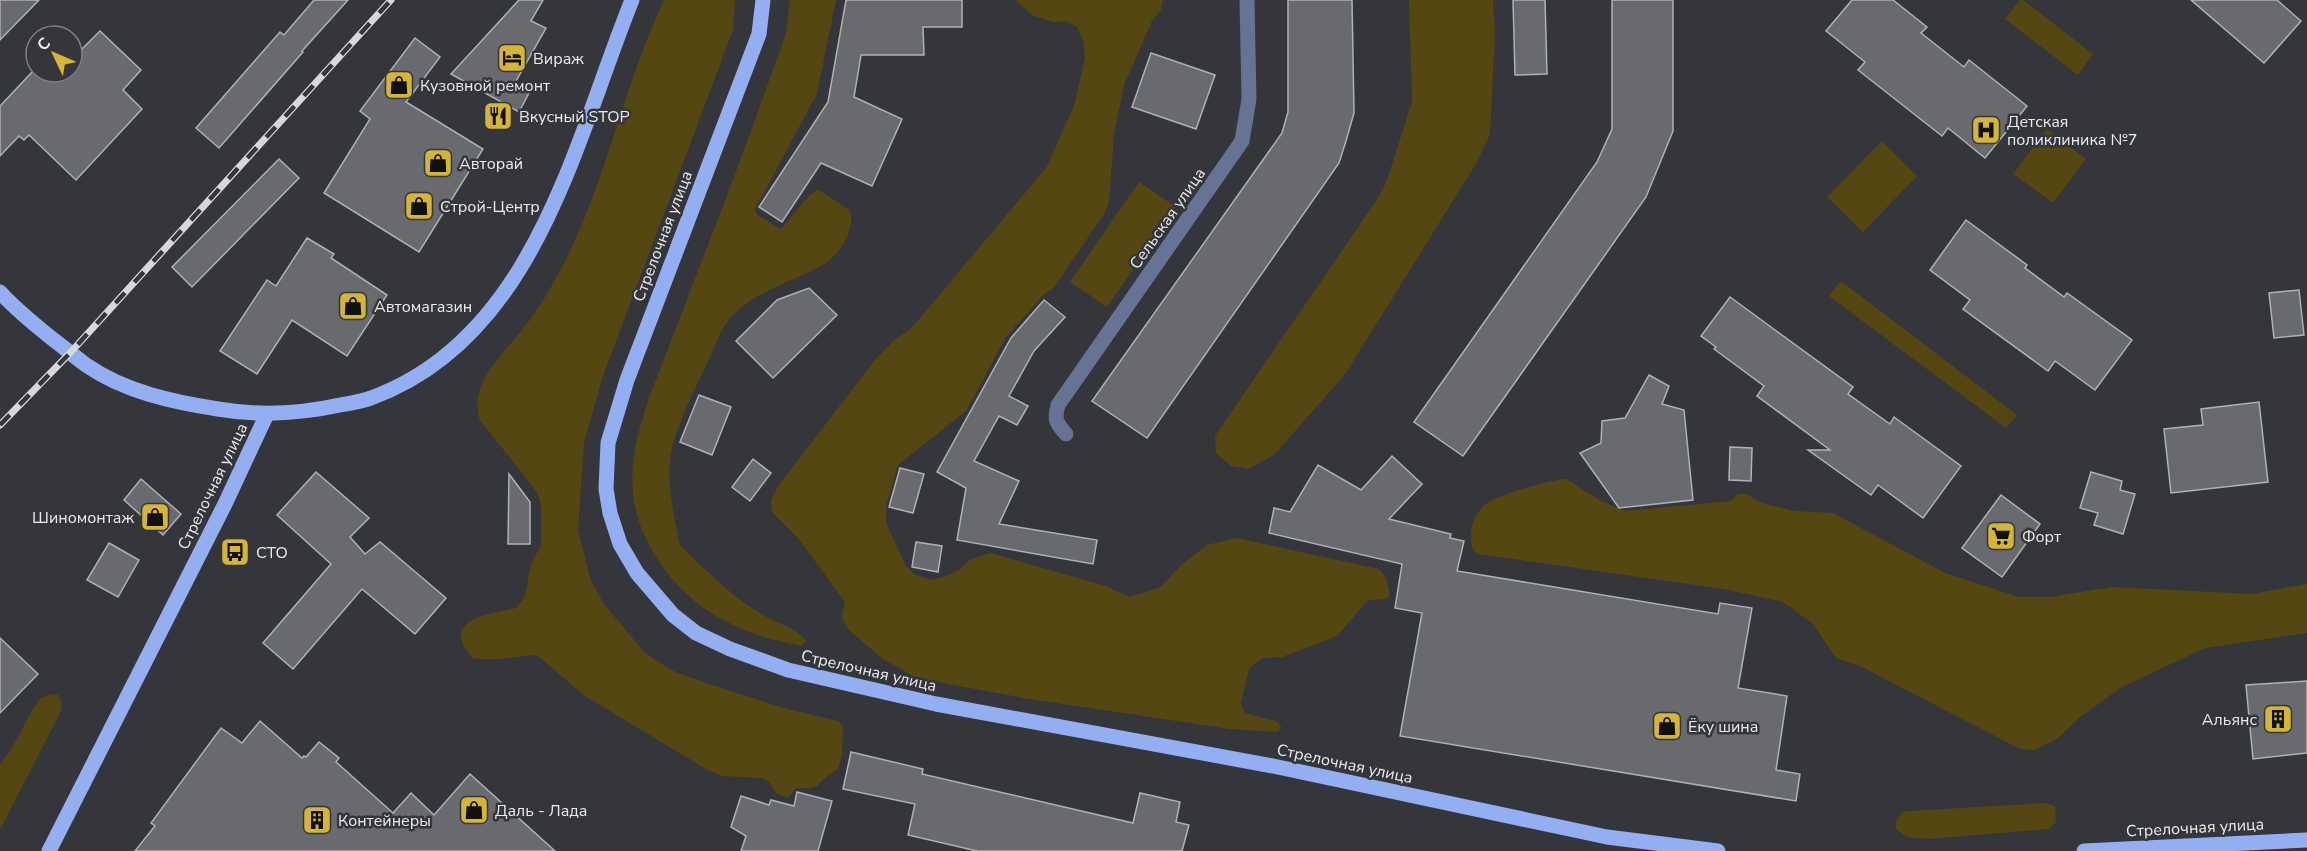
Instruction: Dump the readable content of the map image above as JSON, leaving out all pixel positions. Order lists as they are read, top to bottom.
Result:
{
  "streets": {
    "main road": ["Стрелочная улица"],
    "street": ["Сельская улица"]
  },
  "places": {
    "hotel": ["Вираж"],
    "shop": [
      "Кузовной ремонт",
      "Авторай",
      "Строй-Центр",
      "Автомагазин",
      "Шиномонтаж",
      "Ёку шина",
      "Даль - Лада"
    ],
    "restaurant": ["Вкусный STOP"],
    "hospital": ["Детская поликлиника №7"],
    "supermarket": ["Форт"],
    "bus stop": ["СТО"],
    "building": ["Альянс", "Контейнеры"]
  },
  "north": "top left"
}
